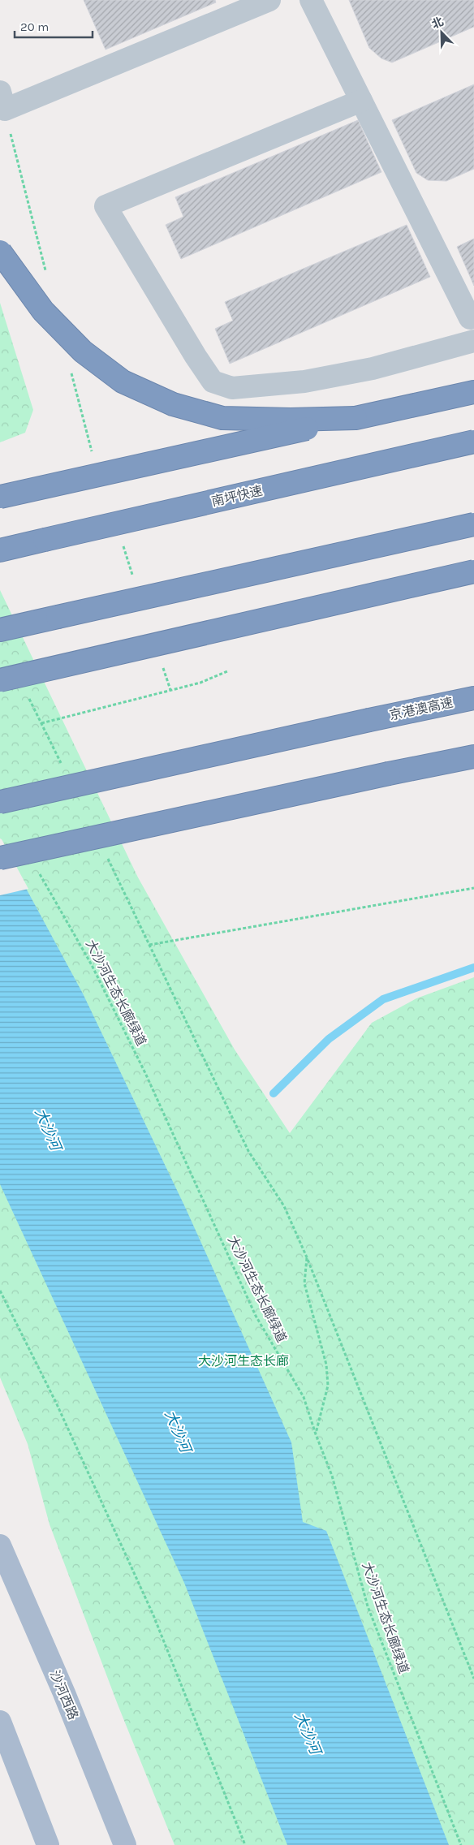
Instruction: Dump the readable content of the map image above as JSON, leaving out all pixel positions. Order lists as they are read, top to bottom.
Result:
{
  "streets": {
    "highway": ["南坪快速", "京港澳高速"],
    "main road": ["沙河西路"],
    "path": ["大沙河生态长廊绿道"]
  },
  "water": ["大沙河"],
  "parks": ["大沙河生态长廊"],
  "scale_bar": "20 m",
  "north": "top left"
}
